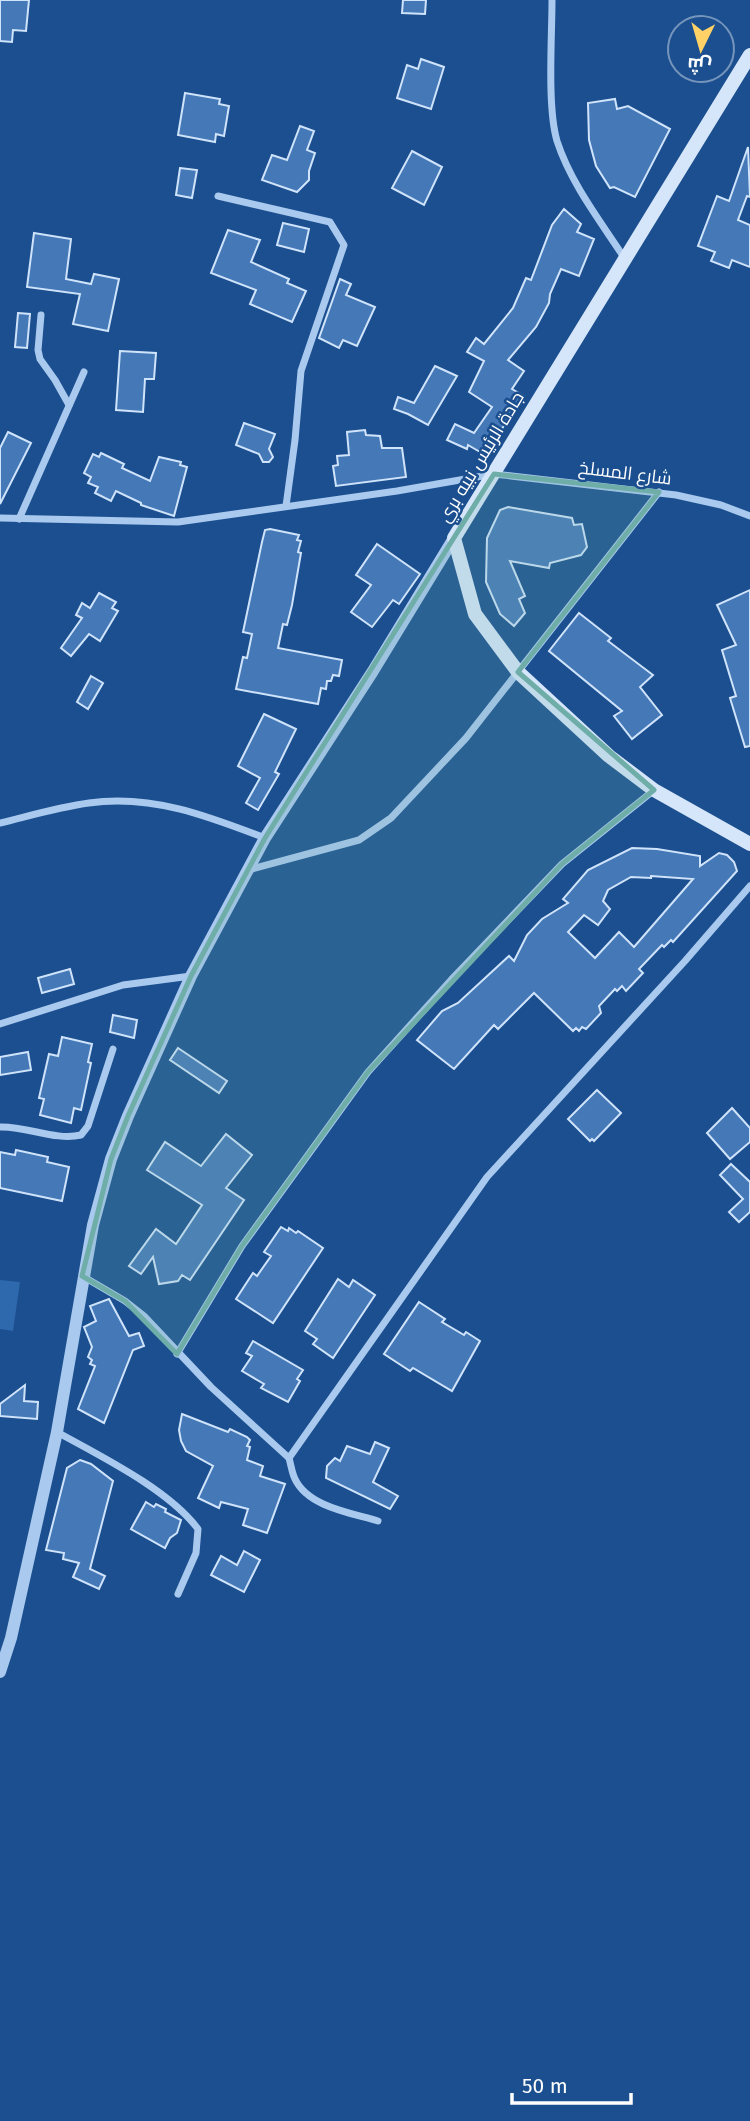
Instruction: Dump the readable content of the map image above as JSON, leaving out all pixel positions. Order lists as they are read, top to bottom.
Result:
{
  "streets": {
    "main road": ["جادة الرئيس نبيه بري"],
    "street": ["شارع المسلخ"]
  },
  "crossings": [
    ["جادة الرئيس نبيه بري", "شارع المسلخ"]
  ],
  "scale_bar": "50 m",
  "north": "bottom"
}
